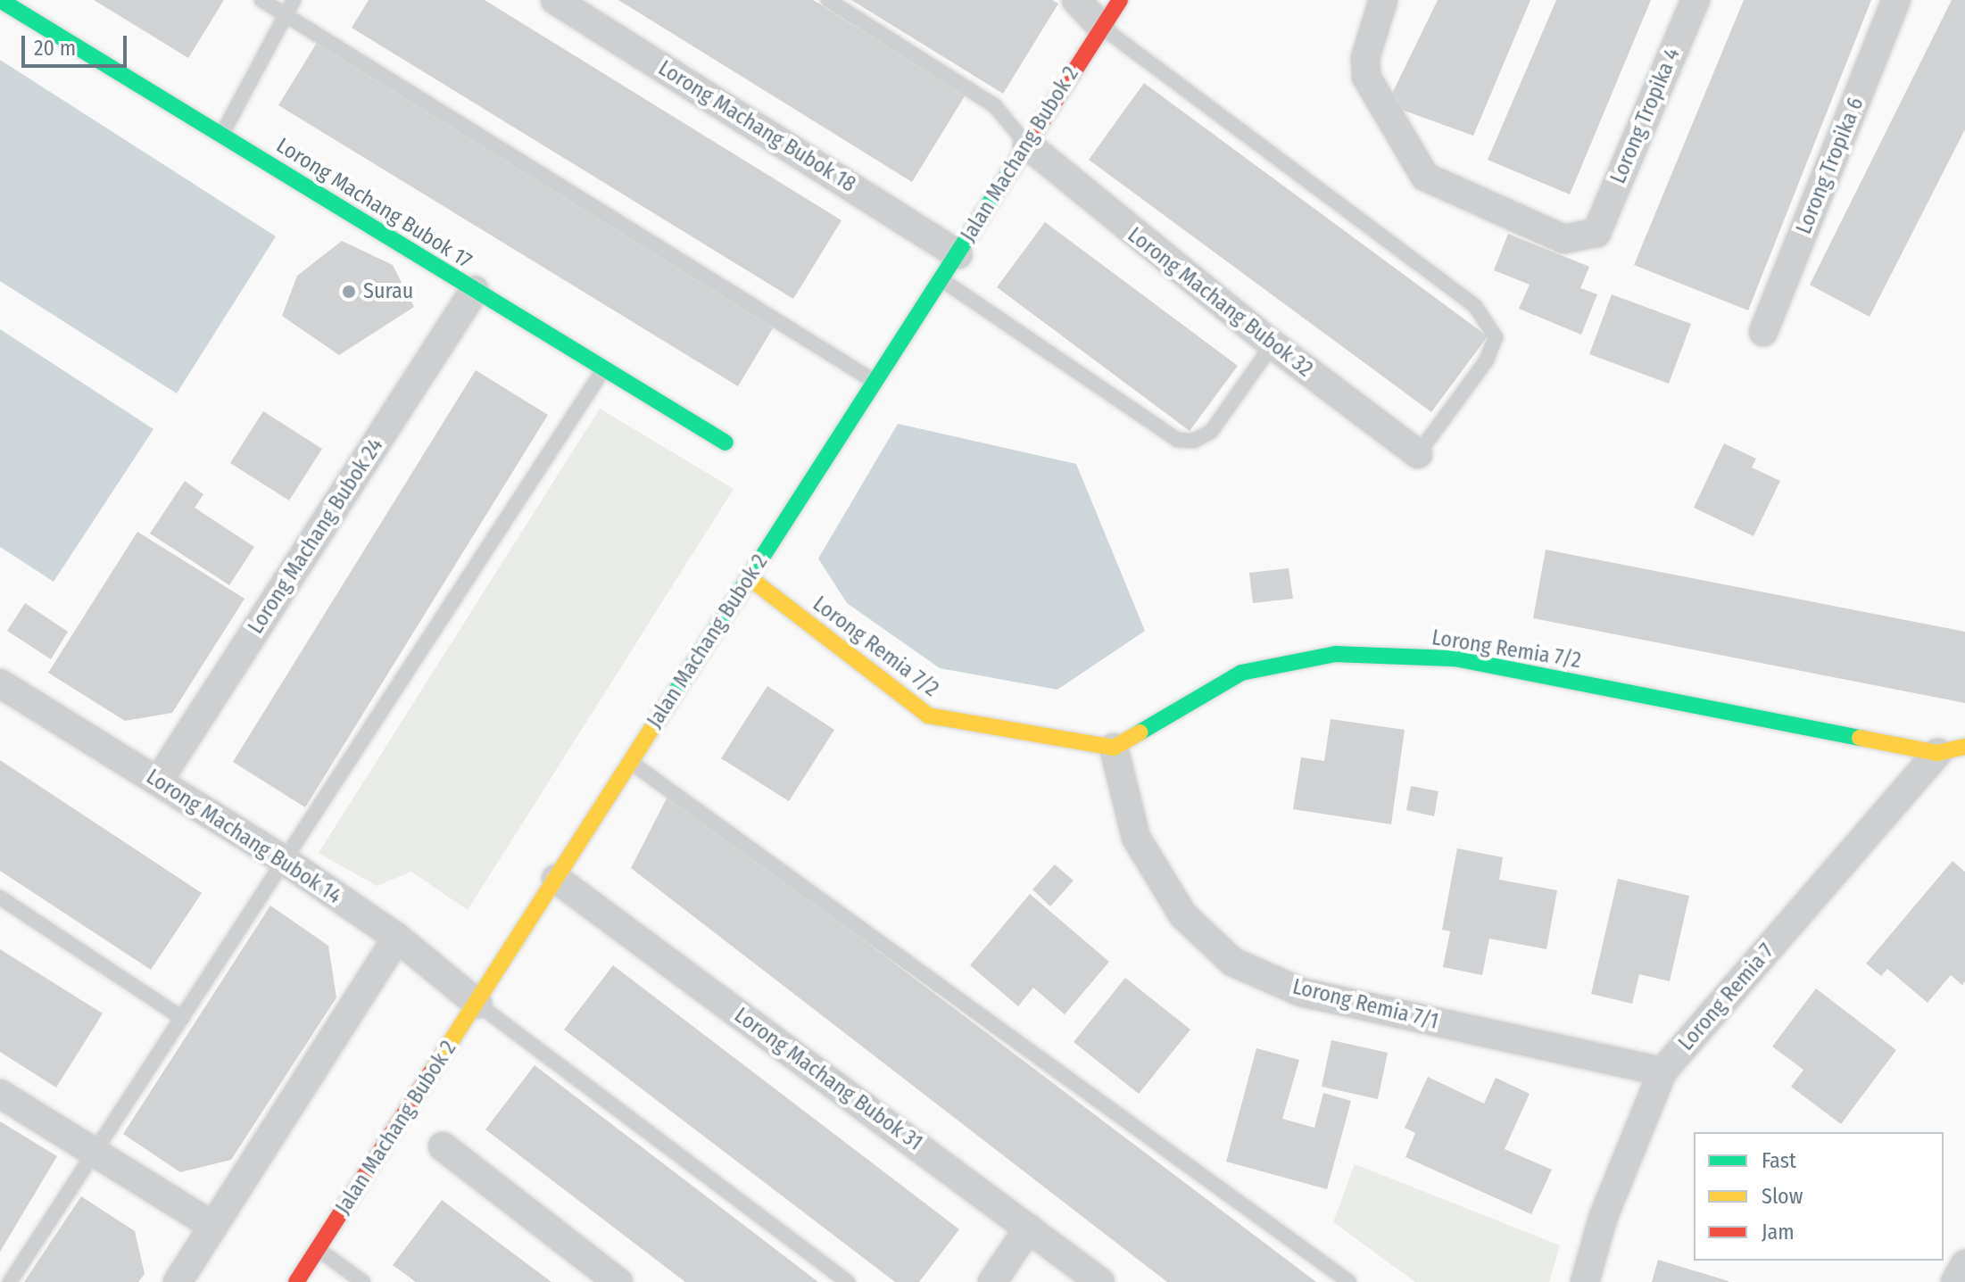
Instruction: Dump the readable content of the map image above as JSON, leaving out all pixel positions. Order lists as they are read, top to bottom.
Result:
{
  "streets": {
    "street": [
      "Lorong Tropika 4",
      "Lorong Machang Bubok 18",
      "Jalan Machang Bubok 2",
      "Lorong Tropika 6",
      "Lorong Machang Bubok 17",
      "Lorong Machang Bubok 32",
      "Lorong Machang Bubok 24",
      "Lorong Remia 7/2",
      "Lorong Machang Bubok 14",
      "Lorong Remia 7",
      "Lorong Remia 7/1",
      "Lorong Machang Bubok 31"
    ]
  },
  "crossings": [
    ["Lorong Machang Bubok 18", "Jalan Machang Bubok 2"],
    ["Jalan Machang Bubok 2", "Lorong Machang Bubok 32"],
    ["Jalan Machang Bubok 2", "Lorong Remia 7/2"],
    ["Jalan Machang Bubok 2", "Lorong Machang Bubok 14"],
    ["Jalan Machang Bubok 2", "Lorong Machang Bubok 31"],
    ["Lorong Machang Bubok 17", "Lorong Machang Bubok 24"],
    ["Lorong Machang Bubok 24", "Lorong Machang Bubok 14"],
    ["Lorong Remia 7/2", "Lorong Remia 7"],
    ["Lorong Remia 7/2", "Lorong Remia 7/1"],
    ["Lorong Remia 7", "Lorong Remia 7/1"]
  ],
  "places": ["Surau"],
  "legend": ["Fast", "Slow", "Jam"],
  "scale_bar": "20 m"
}
